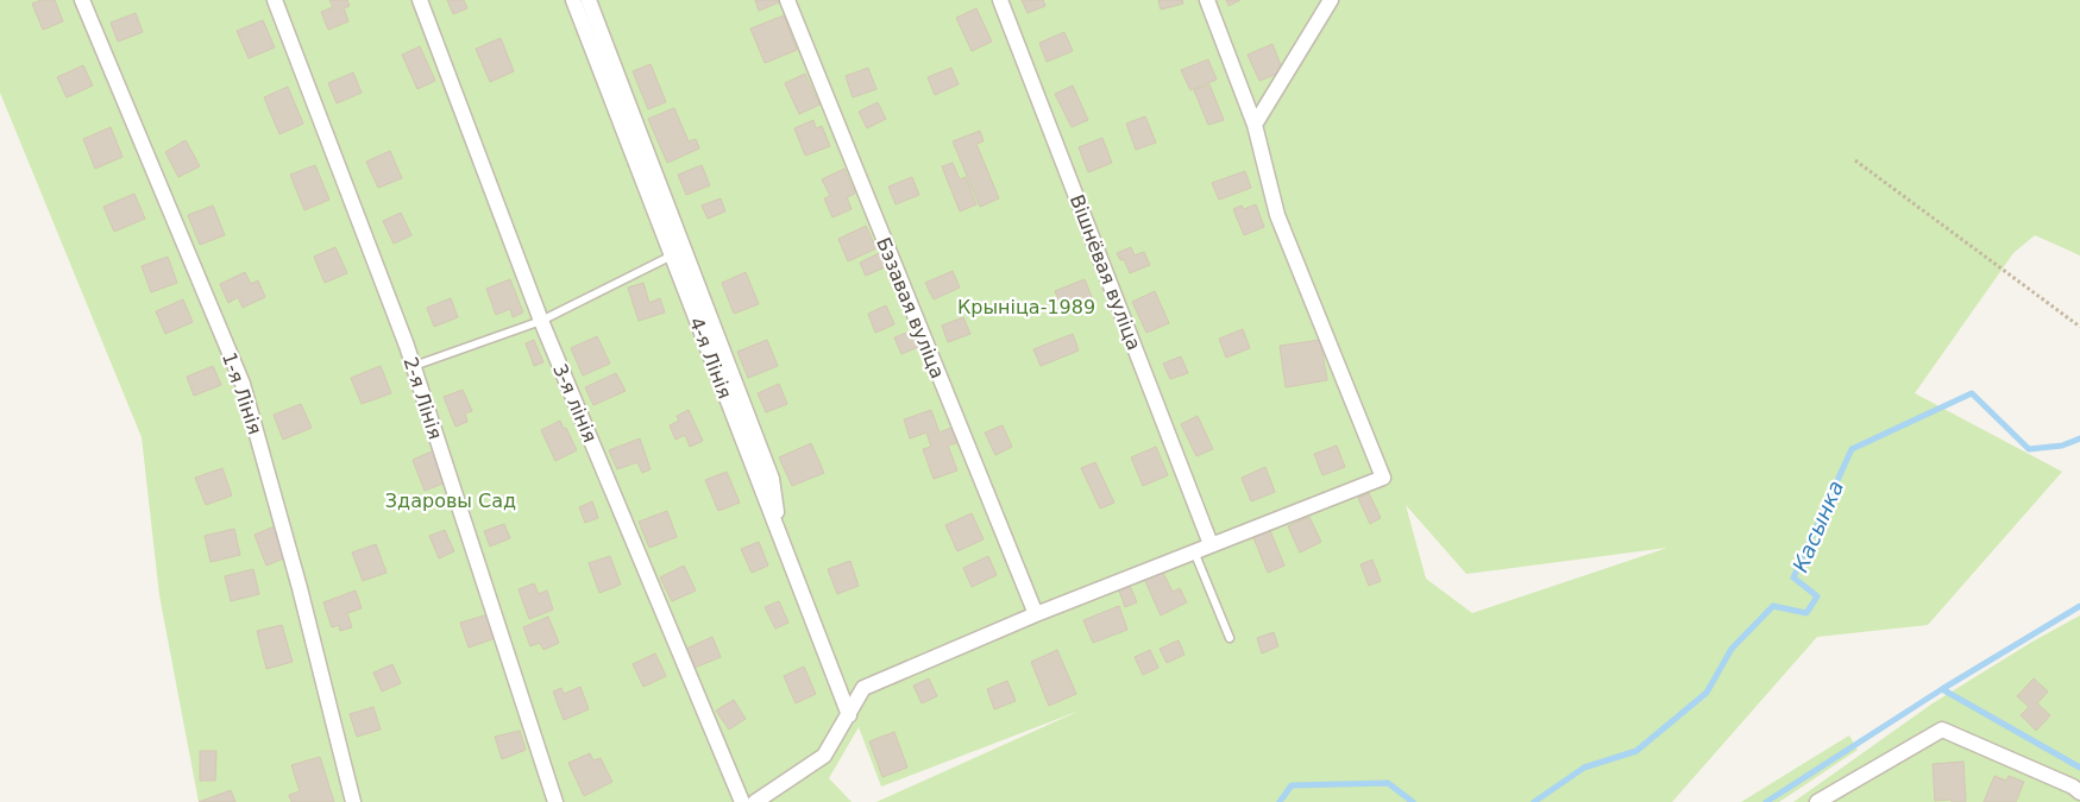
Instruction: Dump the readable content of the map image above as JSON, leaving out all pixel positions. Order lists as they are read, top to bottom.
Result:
{
  "streets": {
    "street": [
      "Вішнёвая вуліца",
      "Бэзавая вуліца",
      "4-я Лінія",
      "1-я Лінія",
      "2-я Лінія",
      "3-я лінія"
    ]
  },
  "water": ["Касынка"],
  "parks": ["Крыніца-1989", "Здаровы Сад"]
}
